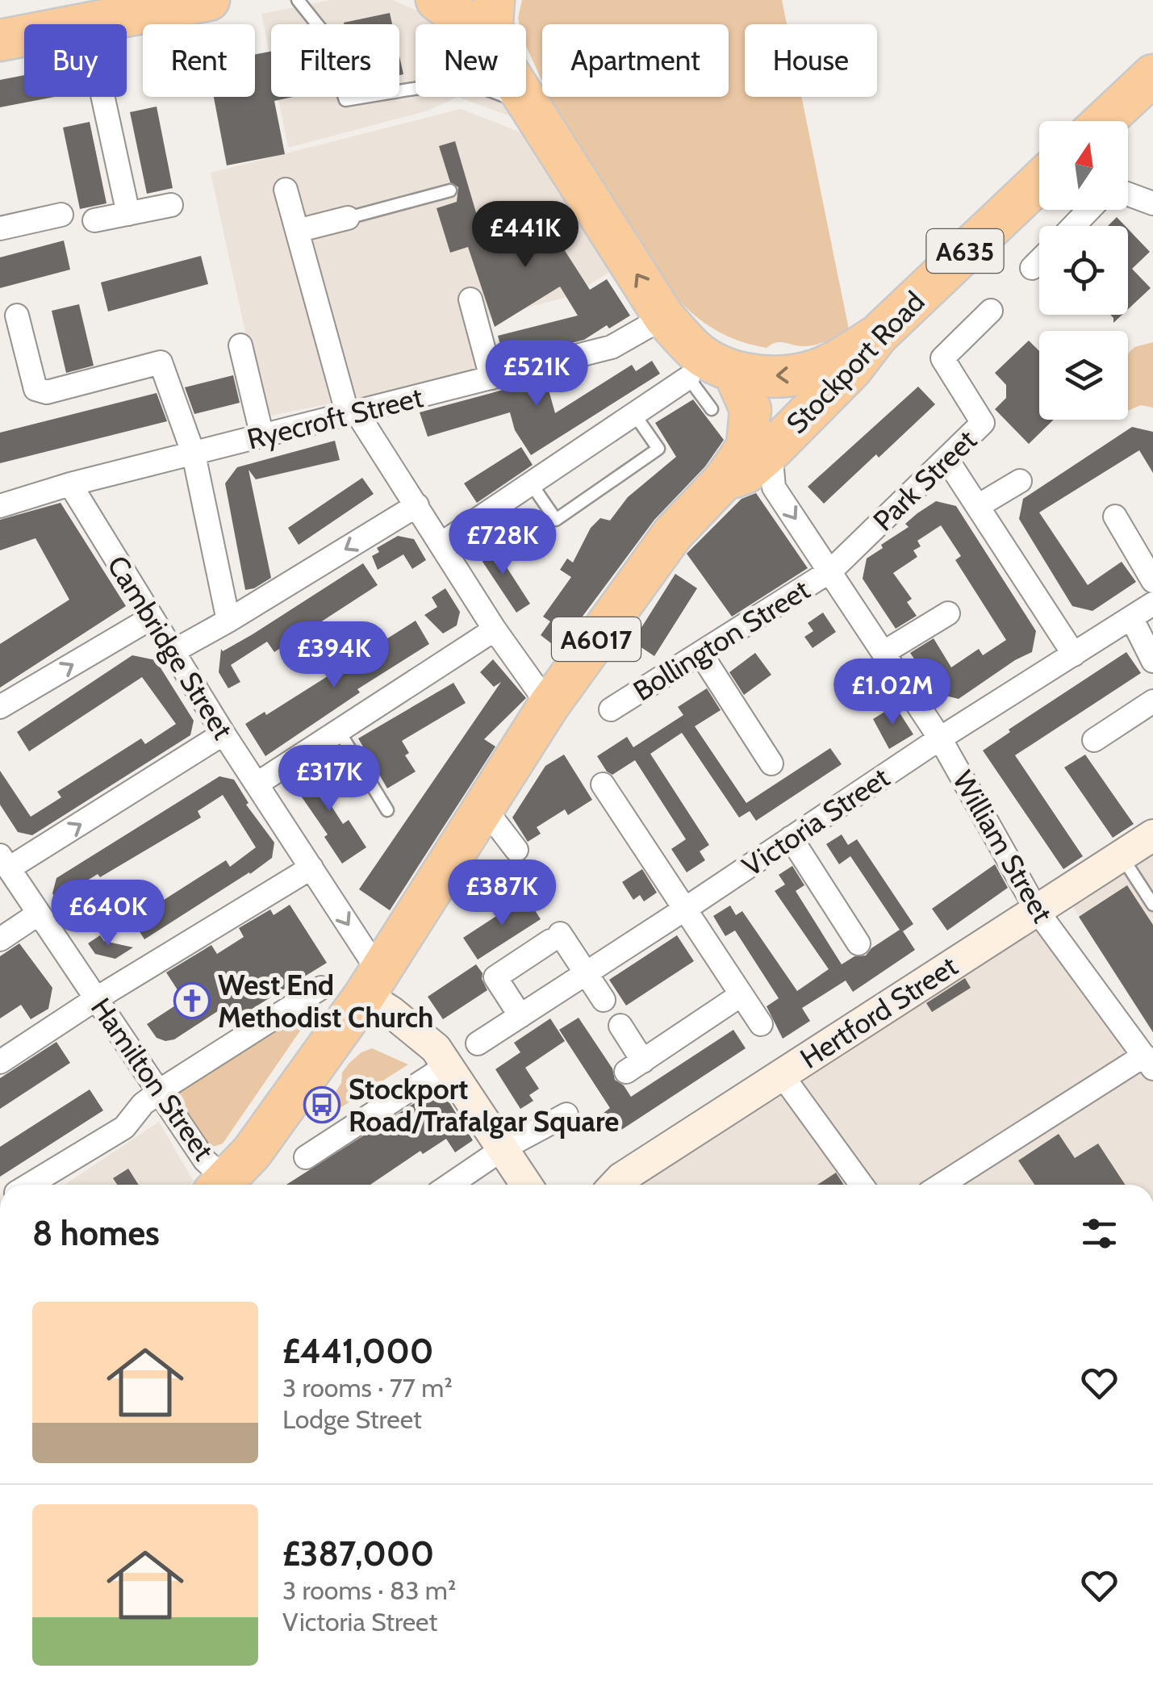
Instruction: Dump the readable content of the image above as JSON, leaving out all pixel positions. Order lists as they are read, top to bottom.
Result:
{
  "streets": {
    "highway": ["A635", "Stockport Road", "A6017"],
    "street": [
      "Ryecroft Street",
      "Park Street",
      "Bollington Street",
      "Cambridge Street",
      "Victoria Street",
      "William Street",
      "Hertford Street",
      "Hamilton Street"
    ]
  },
  "crossings": [
    ["A635", "Stockport Road"],
    ["A635", "Ryecroft Street"],
    ["Stockport Road", "Cambridge Street"],
    ["Stockport Road", "William Street"],
    ["Ryecroft Street", "Cambridge Street"],
    ["Park Street", "Bollington Street"],
    ["Park Street", "William Street"],
    ["Bollington Street", "William Street"],
    ["Victoria Street", "William Street"],
    ["William Street", "Hertford Street"]
  ],
  "places": {
    "church": ["West End Methodist Church"],
    "bus stop": ["Stockport Road/Trafalgar Square"]
  },
  "north": "top",
  "page": {
    "chip": [
      "Buy",
      "Rent",
      "Filters",
      "New",
      "Apartment",
      "House"
    ],
    "price": [
      "£441K",
      "£521K",
      "£728K",
      "£394K",
      "£1.02M",
      "£317K",
      "£387K",
      "£640K"
    ],
    "heading": "8 homes",
    "list": [
      {
        "name": "£441,000",
        "note": "3 rooms · 77 m² · Lodge Street"
      },
      {
        "name": "£387,000",
        "note": "3 rooms · 83 m² · Victoria Street"
      }
    ]
  }
}
